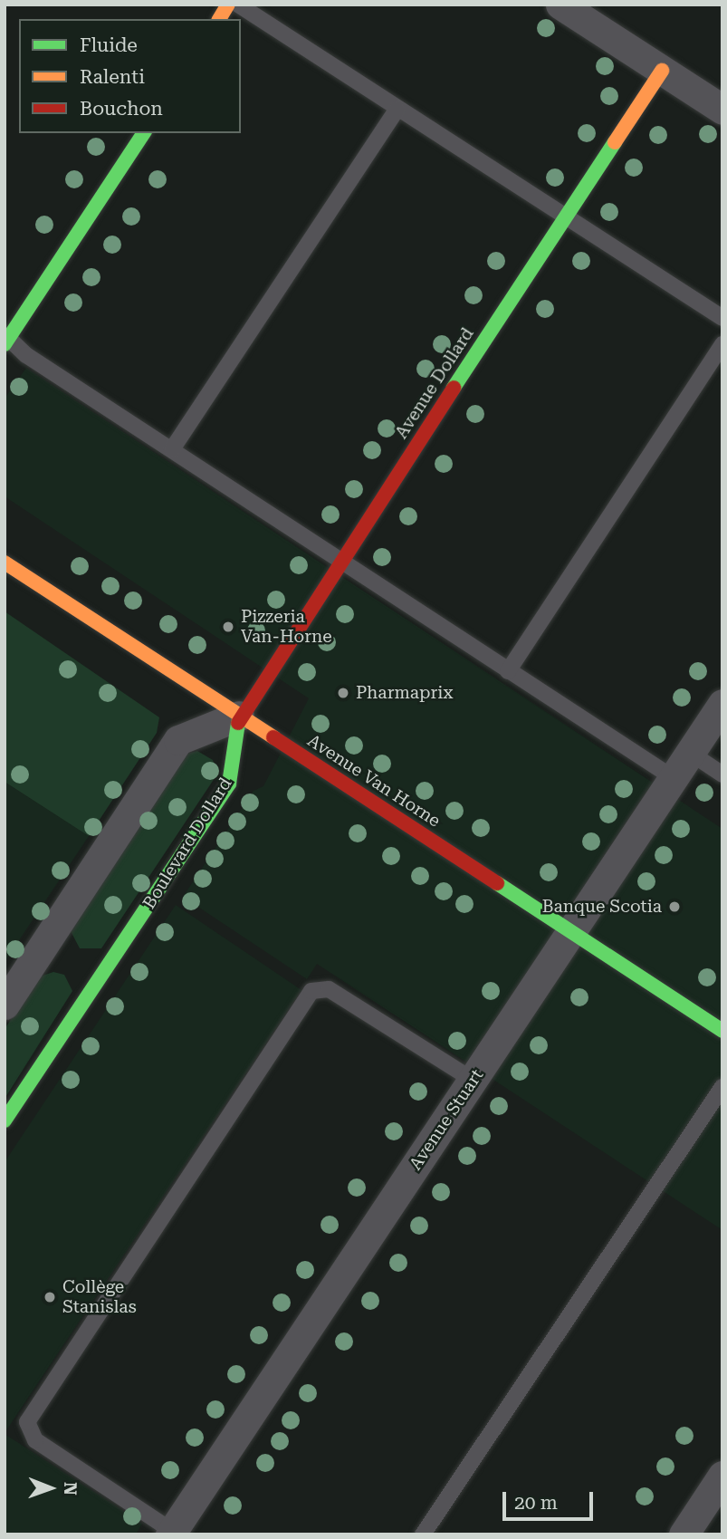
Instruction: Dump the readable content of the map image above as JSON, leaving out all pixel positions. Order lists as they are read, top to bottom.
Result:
{
  "streets": {
    "street": [
      "Avenue Dollard",
      "Avenue Van Horne",
      "Boulevard Dollard",
      "Avenue Stuart"
    ]
  },
  "crossings": [
    ["Avenue Dollard", "Avenue Van Horne"],
    ["Avenue Dollard", "Boulevard Dollard"],
    ["Avenue Van Horne", "Boulevard Dollard"],
    ["Avenue Van Horne", "Avenue Stuart"]
  ],
  "places": [
    "Pizzeria Van-Horne",
    "Pharmaprix",
    "Banque Scotia",
    "Collège Stanislas"
  ],
  "legend": ["Fluide", "Ralenti", "Bouchon"],
  "scale_bar": "20 m",
  "north": "right"
}
